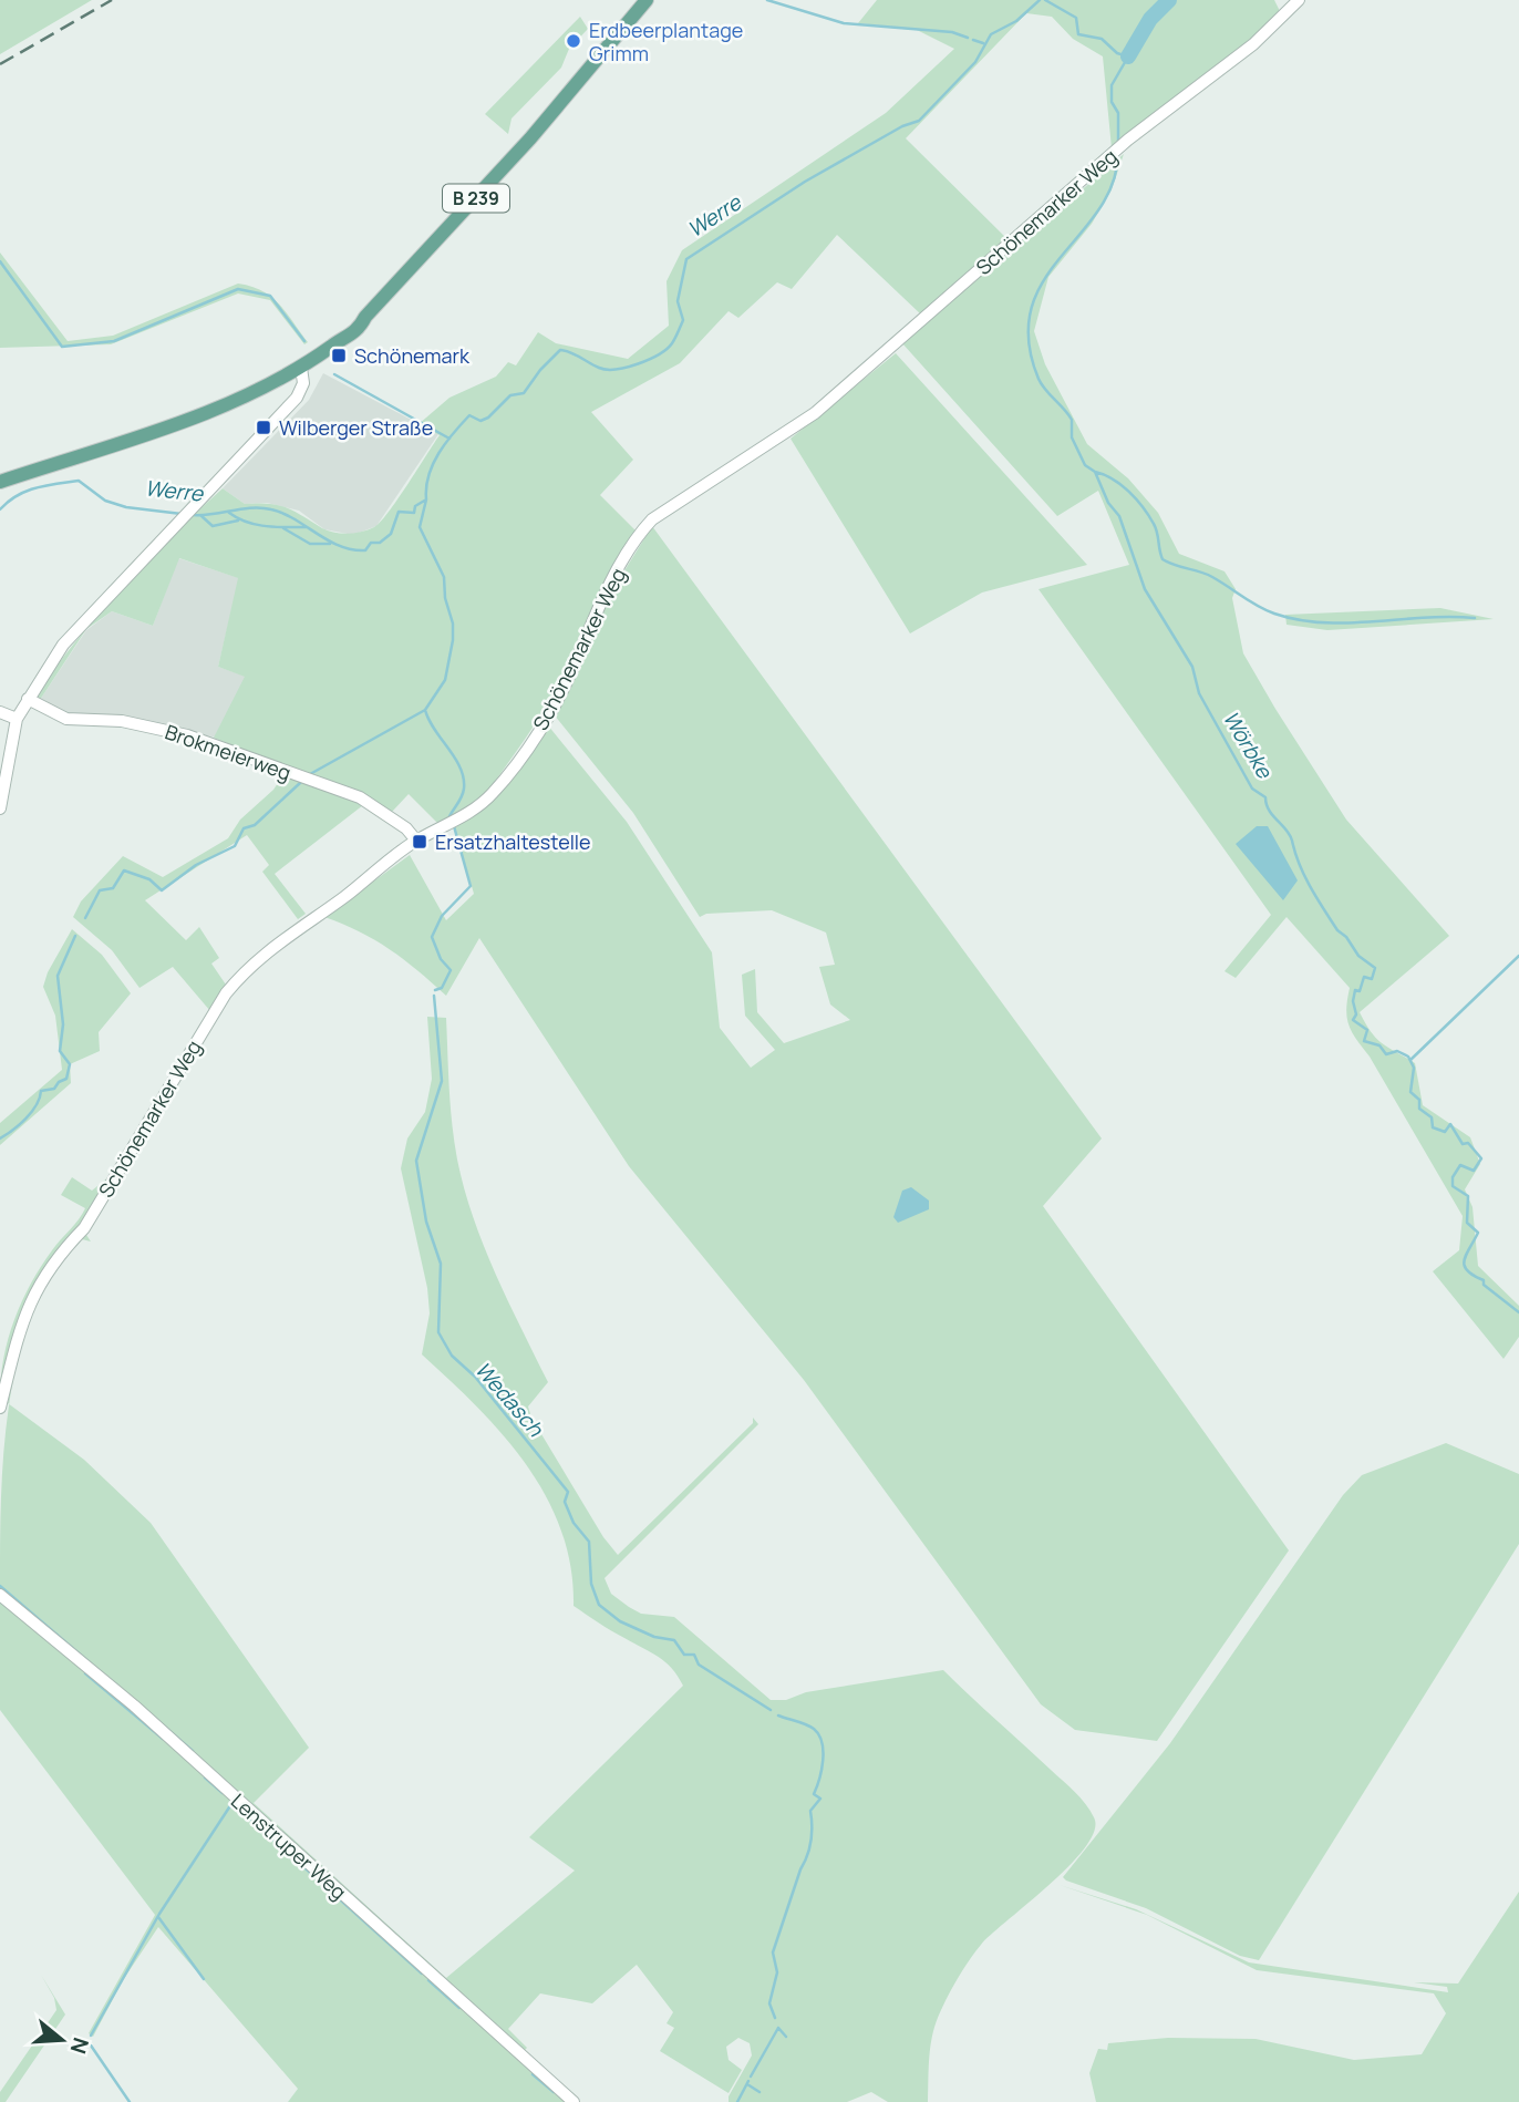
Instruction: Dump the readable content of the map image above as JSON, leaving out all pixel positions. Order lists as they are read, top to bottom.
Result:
{
  "streets": {
    "main road": ["B 239"],
    "street": ["Schönemarker Weg", "Brokmeierweg", "Lenstruper Weg"]
  },
  "crossings": [
    ["Schönemarker Weg", "Brokmeierweg"]
  ],
  "water": ["Werre", "Wörbke", "Wedasch"],
  "places": {
    "other": ["Erdbeerplantage Grimm"],
    "transit": ["Schönemark", "Wilberger Straße", "Ersatzhaltestelle"]
  },
  "north": "right"
}
